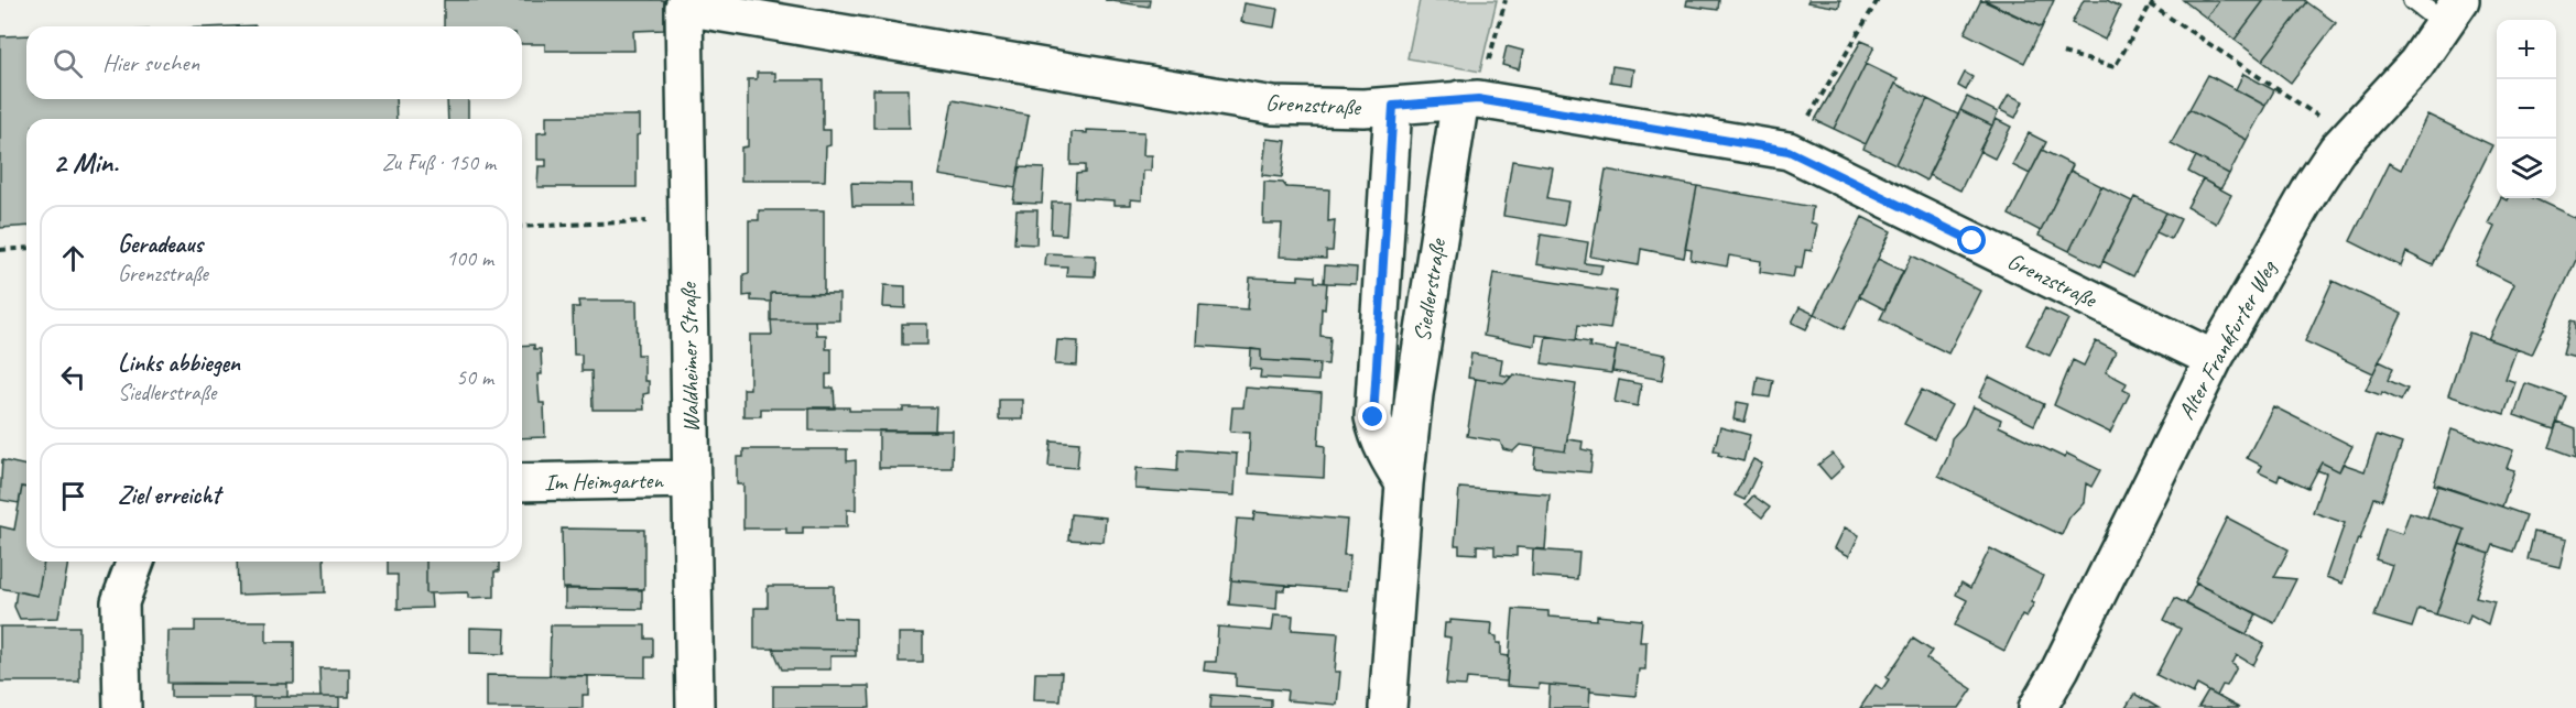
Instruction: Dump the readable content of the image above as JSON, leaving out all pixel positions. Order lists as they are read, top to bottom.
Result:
{
  "streets": {
    "street": [
      "Grenzstraße",
      "Siedlerstraße",
      "Alter Frankfurter Weg",
      "Waldheimer Straße",
      "Im Heimgarten"
    ]
  },
  "crossings": [
    ["Grenzstraße", "Siedlerstraße"],
    ["Grenzstraße", "Alter Frankfurter Weg"],
    ["Grenzstraße", "Waldheimer Straße"],
    ["Waldheimer Straße", "Im Heimgarten"]
  ],
  "page": {
    "map_buttons": ["+", "−"],
    "search": "Hier suchen",
    "heading": ["2 Min.", "Zu Fuß · 150 m"],
    "list": [
      ["Geradeaus", "Grenzstraße", "100 m"],
      ["Links abbiegen", "Siedlerstraße", "50 m"],
      "Ziel erreicht"
    ]
  }
}
